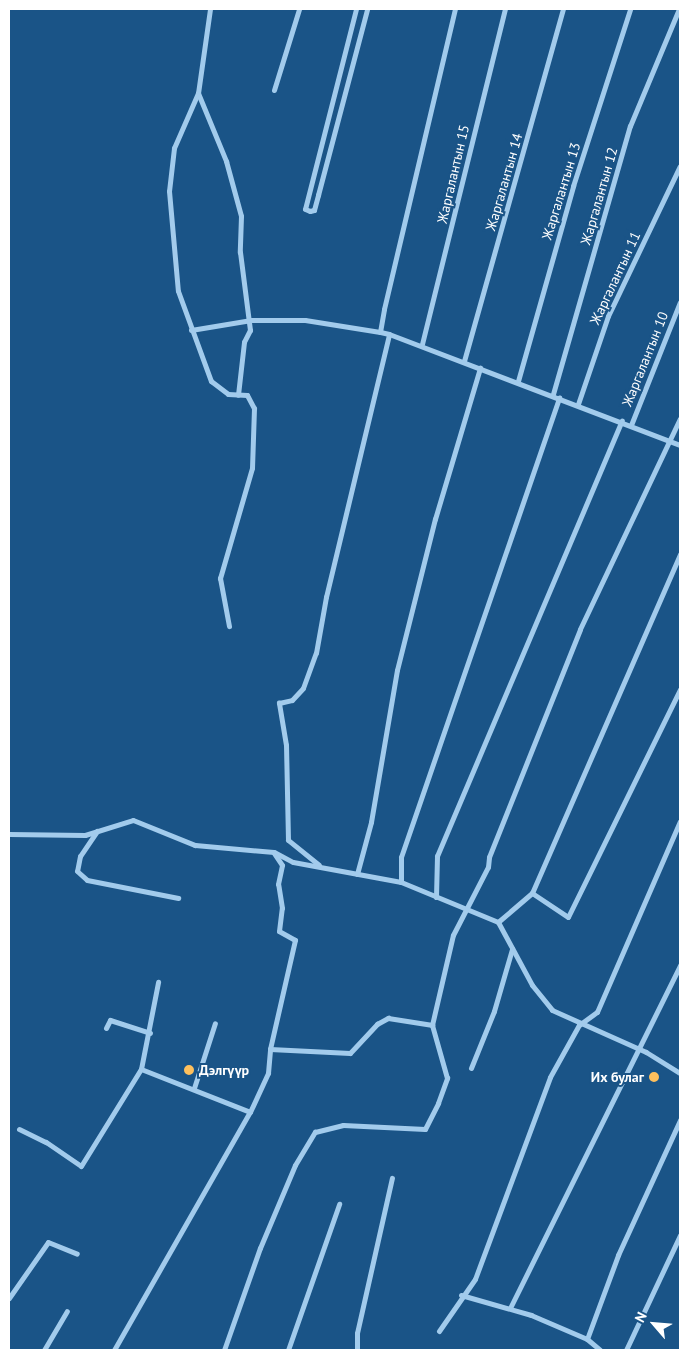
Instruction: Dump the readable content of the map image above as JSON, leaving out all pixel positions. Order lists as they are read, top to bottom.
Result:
{
  "streets": {
    "street": [
      "Жаргалантын 15",
      "Жаргалантын 14",
      "Жаргалантын 13",
      "Жаргалантын 12",
      "Жаргалантын 11",
      "Жаргалантын 10"
    ]
  },
  "places": ["Дэлгүүр", "Их булаг"],
  "north": "top left"
}
